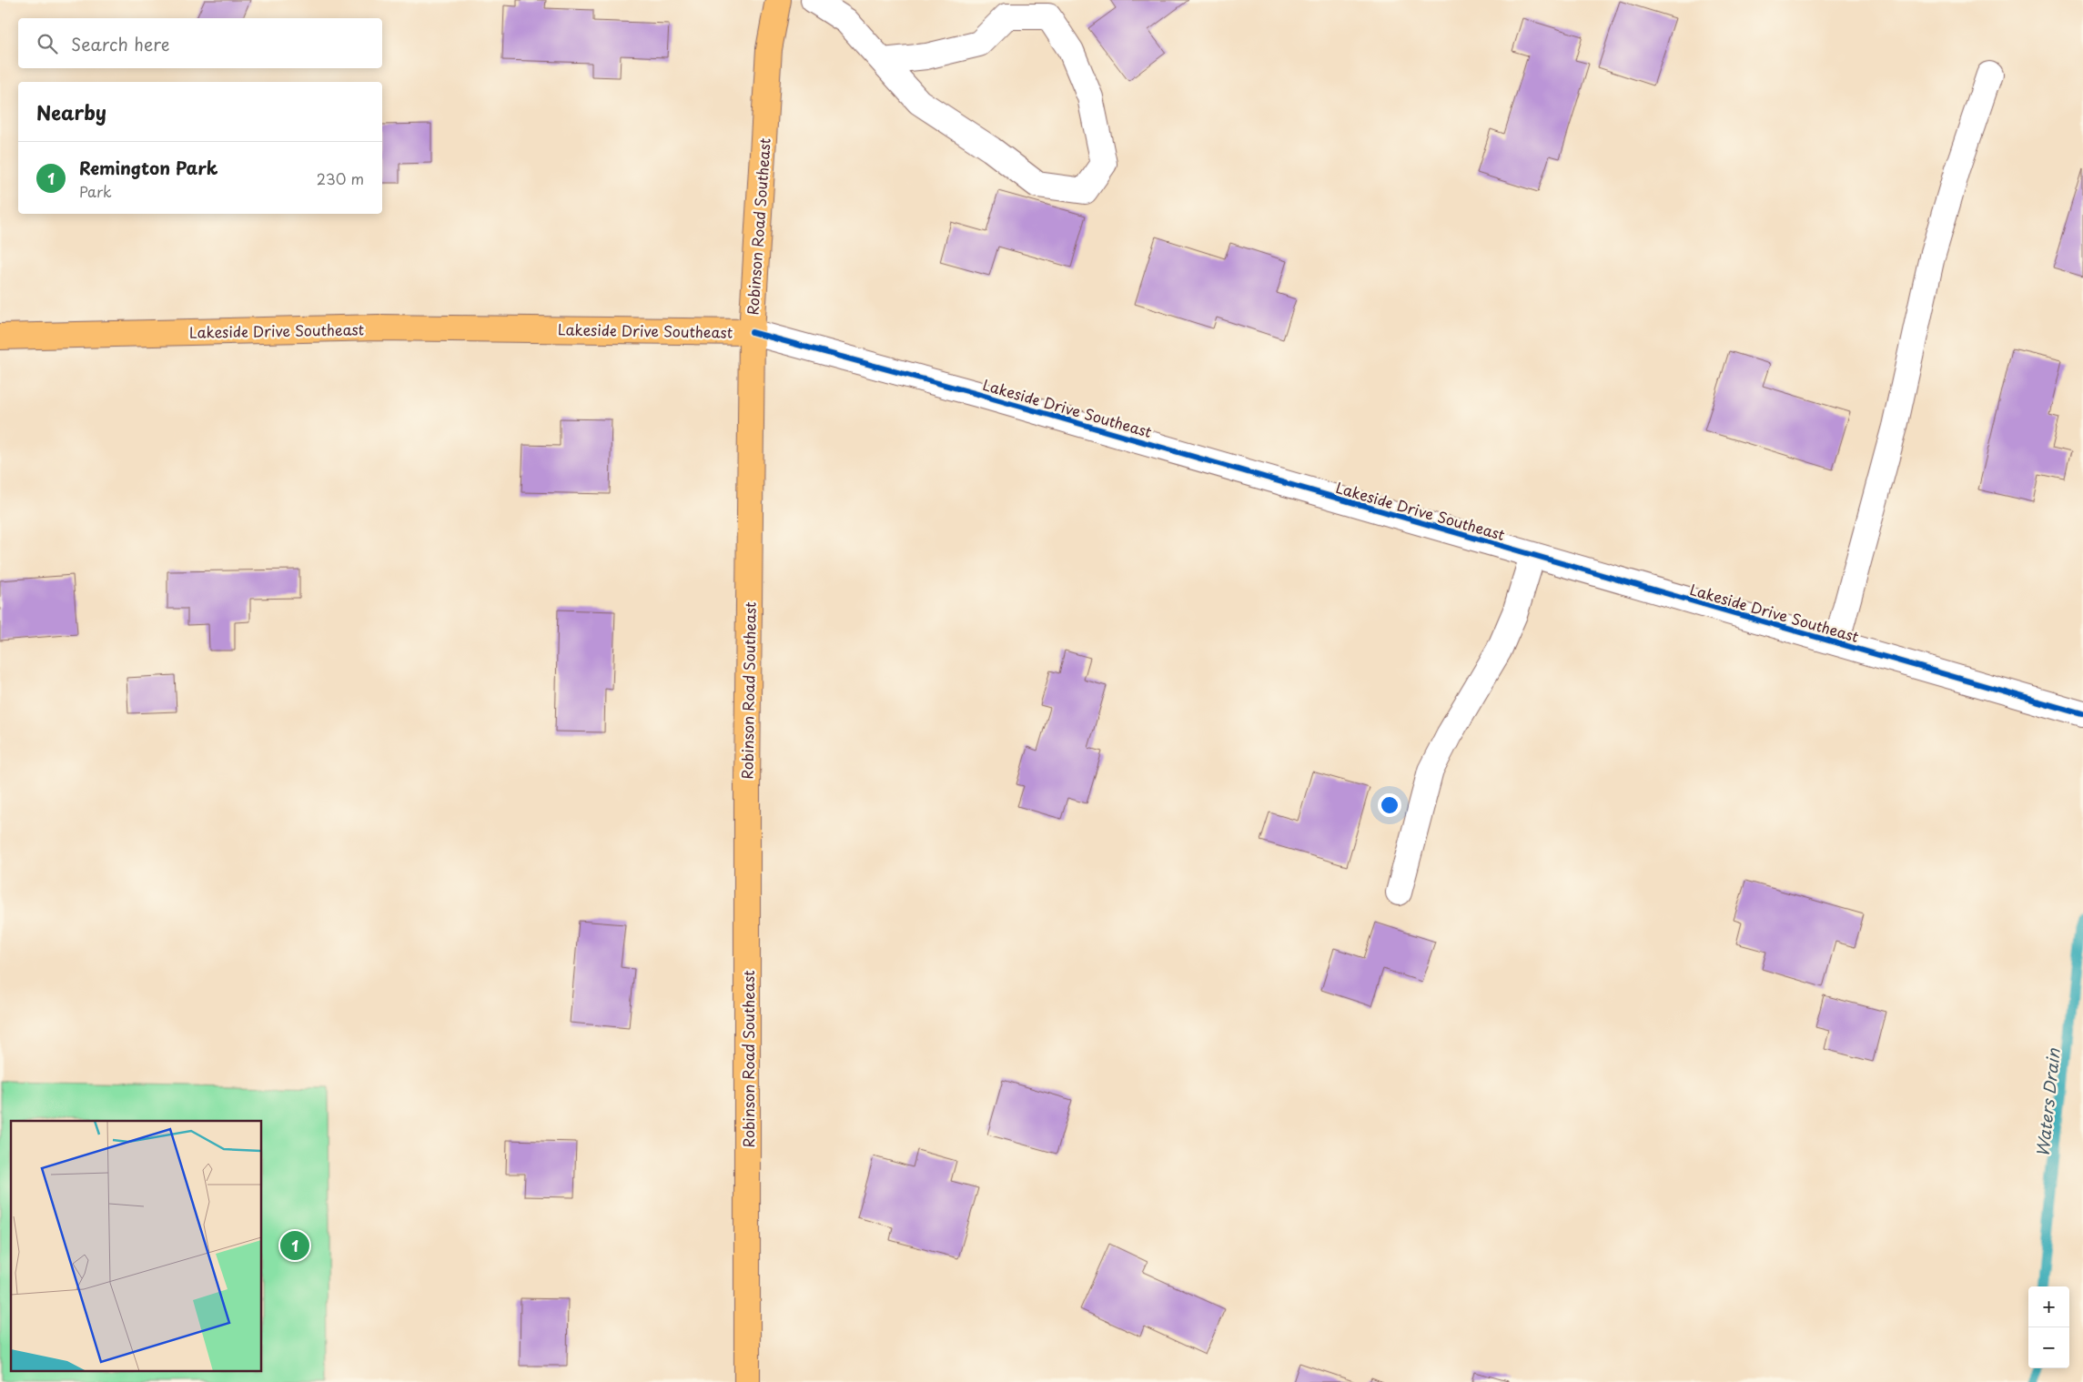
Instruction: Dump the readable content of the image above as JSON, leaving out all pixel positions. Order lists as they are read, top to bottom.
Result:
{
  "streets": {
    "main road": ["Robinson Road Southeast", "Lakeside Drive Southeast"]
  },
  "crossings": [
    ["Robinson Road Southeast", "Lakeside Drive Southeast"]
  ],
  "water": ["Waters Drain"],
  "page": {
    "search": "Search here",
    "heading": "Nearby",
    "list": [
      {
        "mark": "1",
        "name": "Remington Park",
        "note": "Park",
        "value": "230 m"
      }
    ],
    "pins": "1",
    "map_buttons": ["+", "−"]
  }
}
